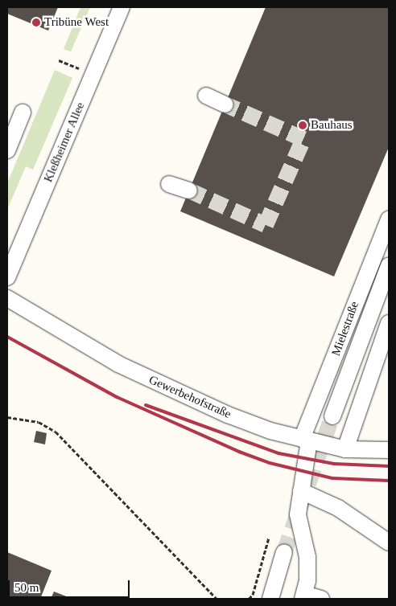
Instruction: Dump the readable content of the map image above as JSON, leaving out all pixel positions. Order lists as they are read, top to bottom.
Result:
{
  "streets": {
    "street": ["Kleßheimer Allee", "Mielestraße", "Gewerbehofstraße"]
  },
  "crossings": [
    ["Mielestraße", "Gewerbehofstraße"]
  ],
  "places": ["Tribüne West", "Bauhaus"],
  "scale_bar": "50 m"
}
